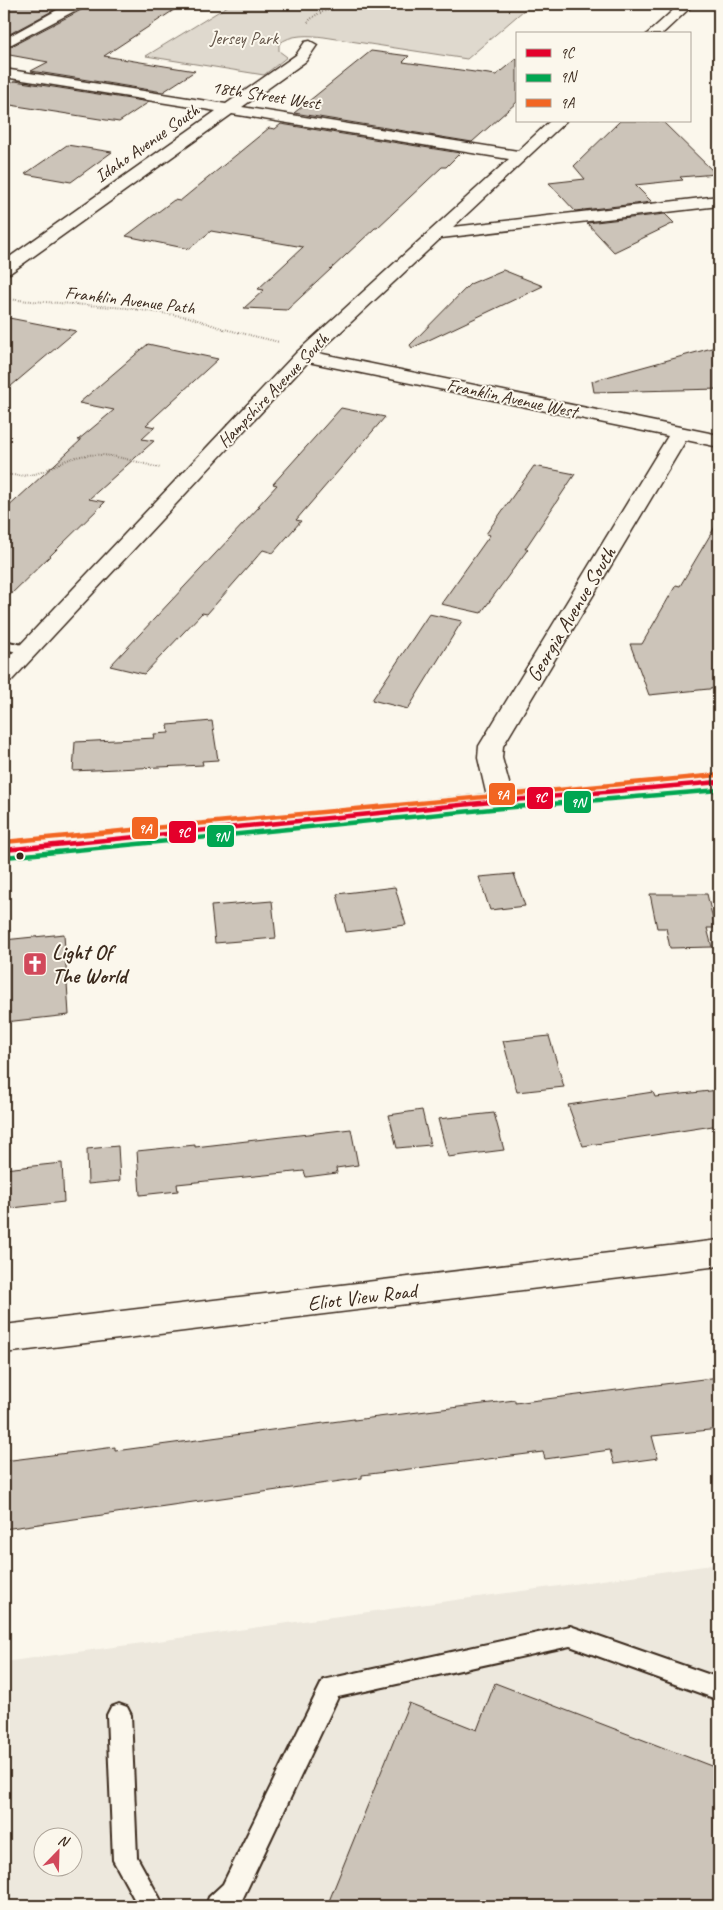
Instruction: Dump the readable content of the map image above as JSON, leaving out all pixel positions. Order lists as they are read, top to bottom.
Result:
{
  "streets": {
    "street": [
      "18th Street West",
      "Idaho Avenue South",
      "Hampshire Avenue South",
      "Franklin Avenue West",
      "Georgia Avenue South",
      "Eliot View Road"
    ],
    "path": ["Franklin Avenue Path"]
  },
  "crossings": [
    ["18th Street West", "Idaho Avenue South"],
    ["18th Street West", "Hampshire Avenue South"],
    ["Franklin Avenue Path", "Hampshire Avenue South"],
    ["Franklin Avenue Path", "Franklin Avenue West"],
    ["Hampshire Avenue South", "Franklin Avenue West"],
    ["Franklin Avenue West", "Georgia Avenue South"]
  ],
  "parks": ["Jersey Park"],
  "places": {
    "church": ["Light Of The World"]
  },
  "lines": ["transit line 9A", "transit line 9C", "transit line 9N"],
  "legend": ["9C", "9N", "9A"],
  "north": "top right"
}
